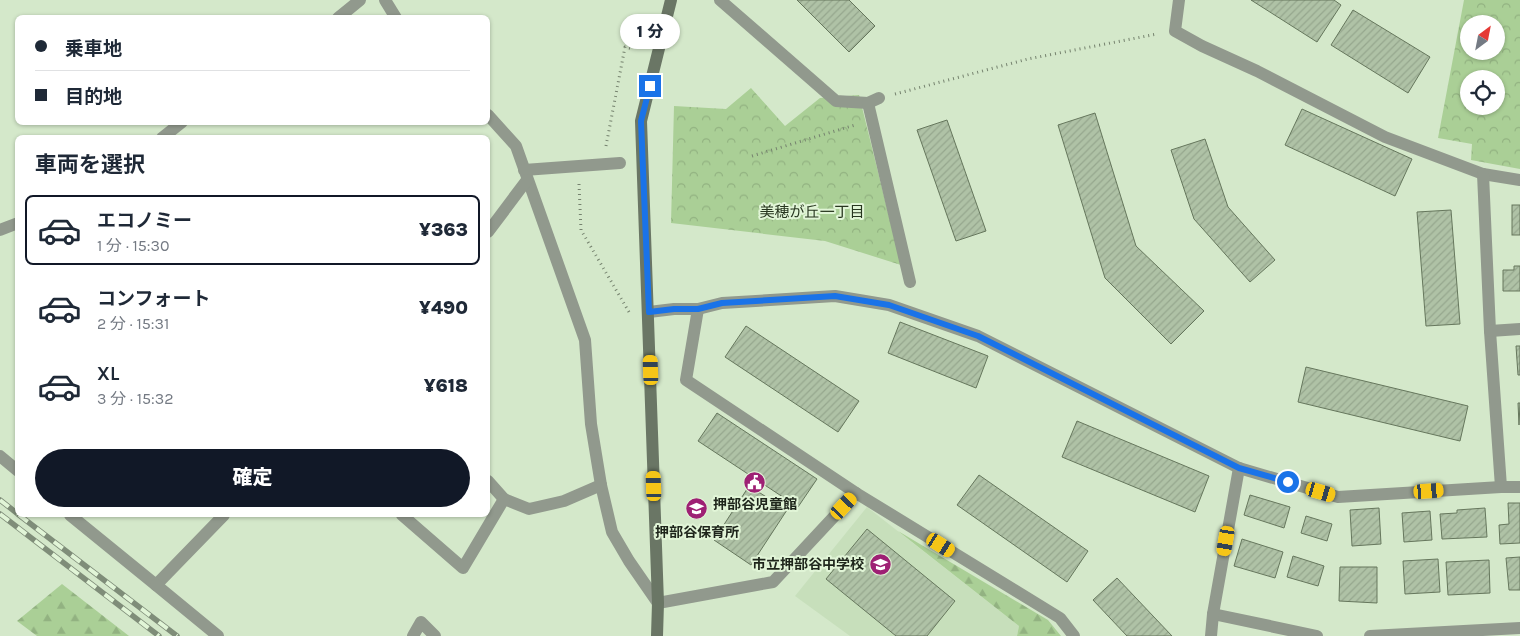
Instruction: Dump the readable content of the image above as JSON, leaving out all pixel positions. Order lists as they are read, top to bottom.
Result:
{
  "districts": ["美穂が丘一丁目"],
  "places": {
    "public building": ["押部谷児童館"],
    "school or university": ["押部谷保育所", "市立押部谷中学校"]
  },
  "north": "top right",
  "page": {
    "bubble": "1 分",
    "banner": ["乗車地", "目的地"],
    "heading": "車両を選択",
    "list": [
      {
        "name": "エコノミー",
        "note": "1 分 · 15:30",
        "value": "¥363"
      },
      {
        "name": "コンフォート",
        "note": "2 分 · 15:31",
        "value": "¥490"
      },
      {
        "name": "XL",
        "note": "3 分 · 15:32",
        "value": "¥618"
      }
    ],
    "buttons": "確定"
  }
}
